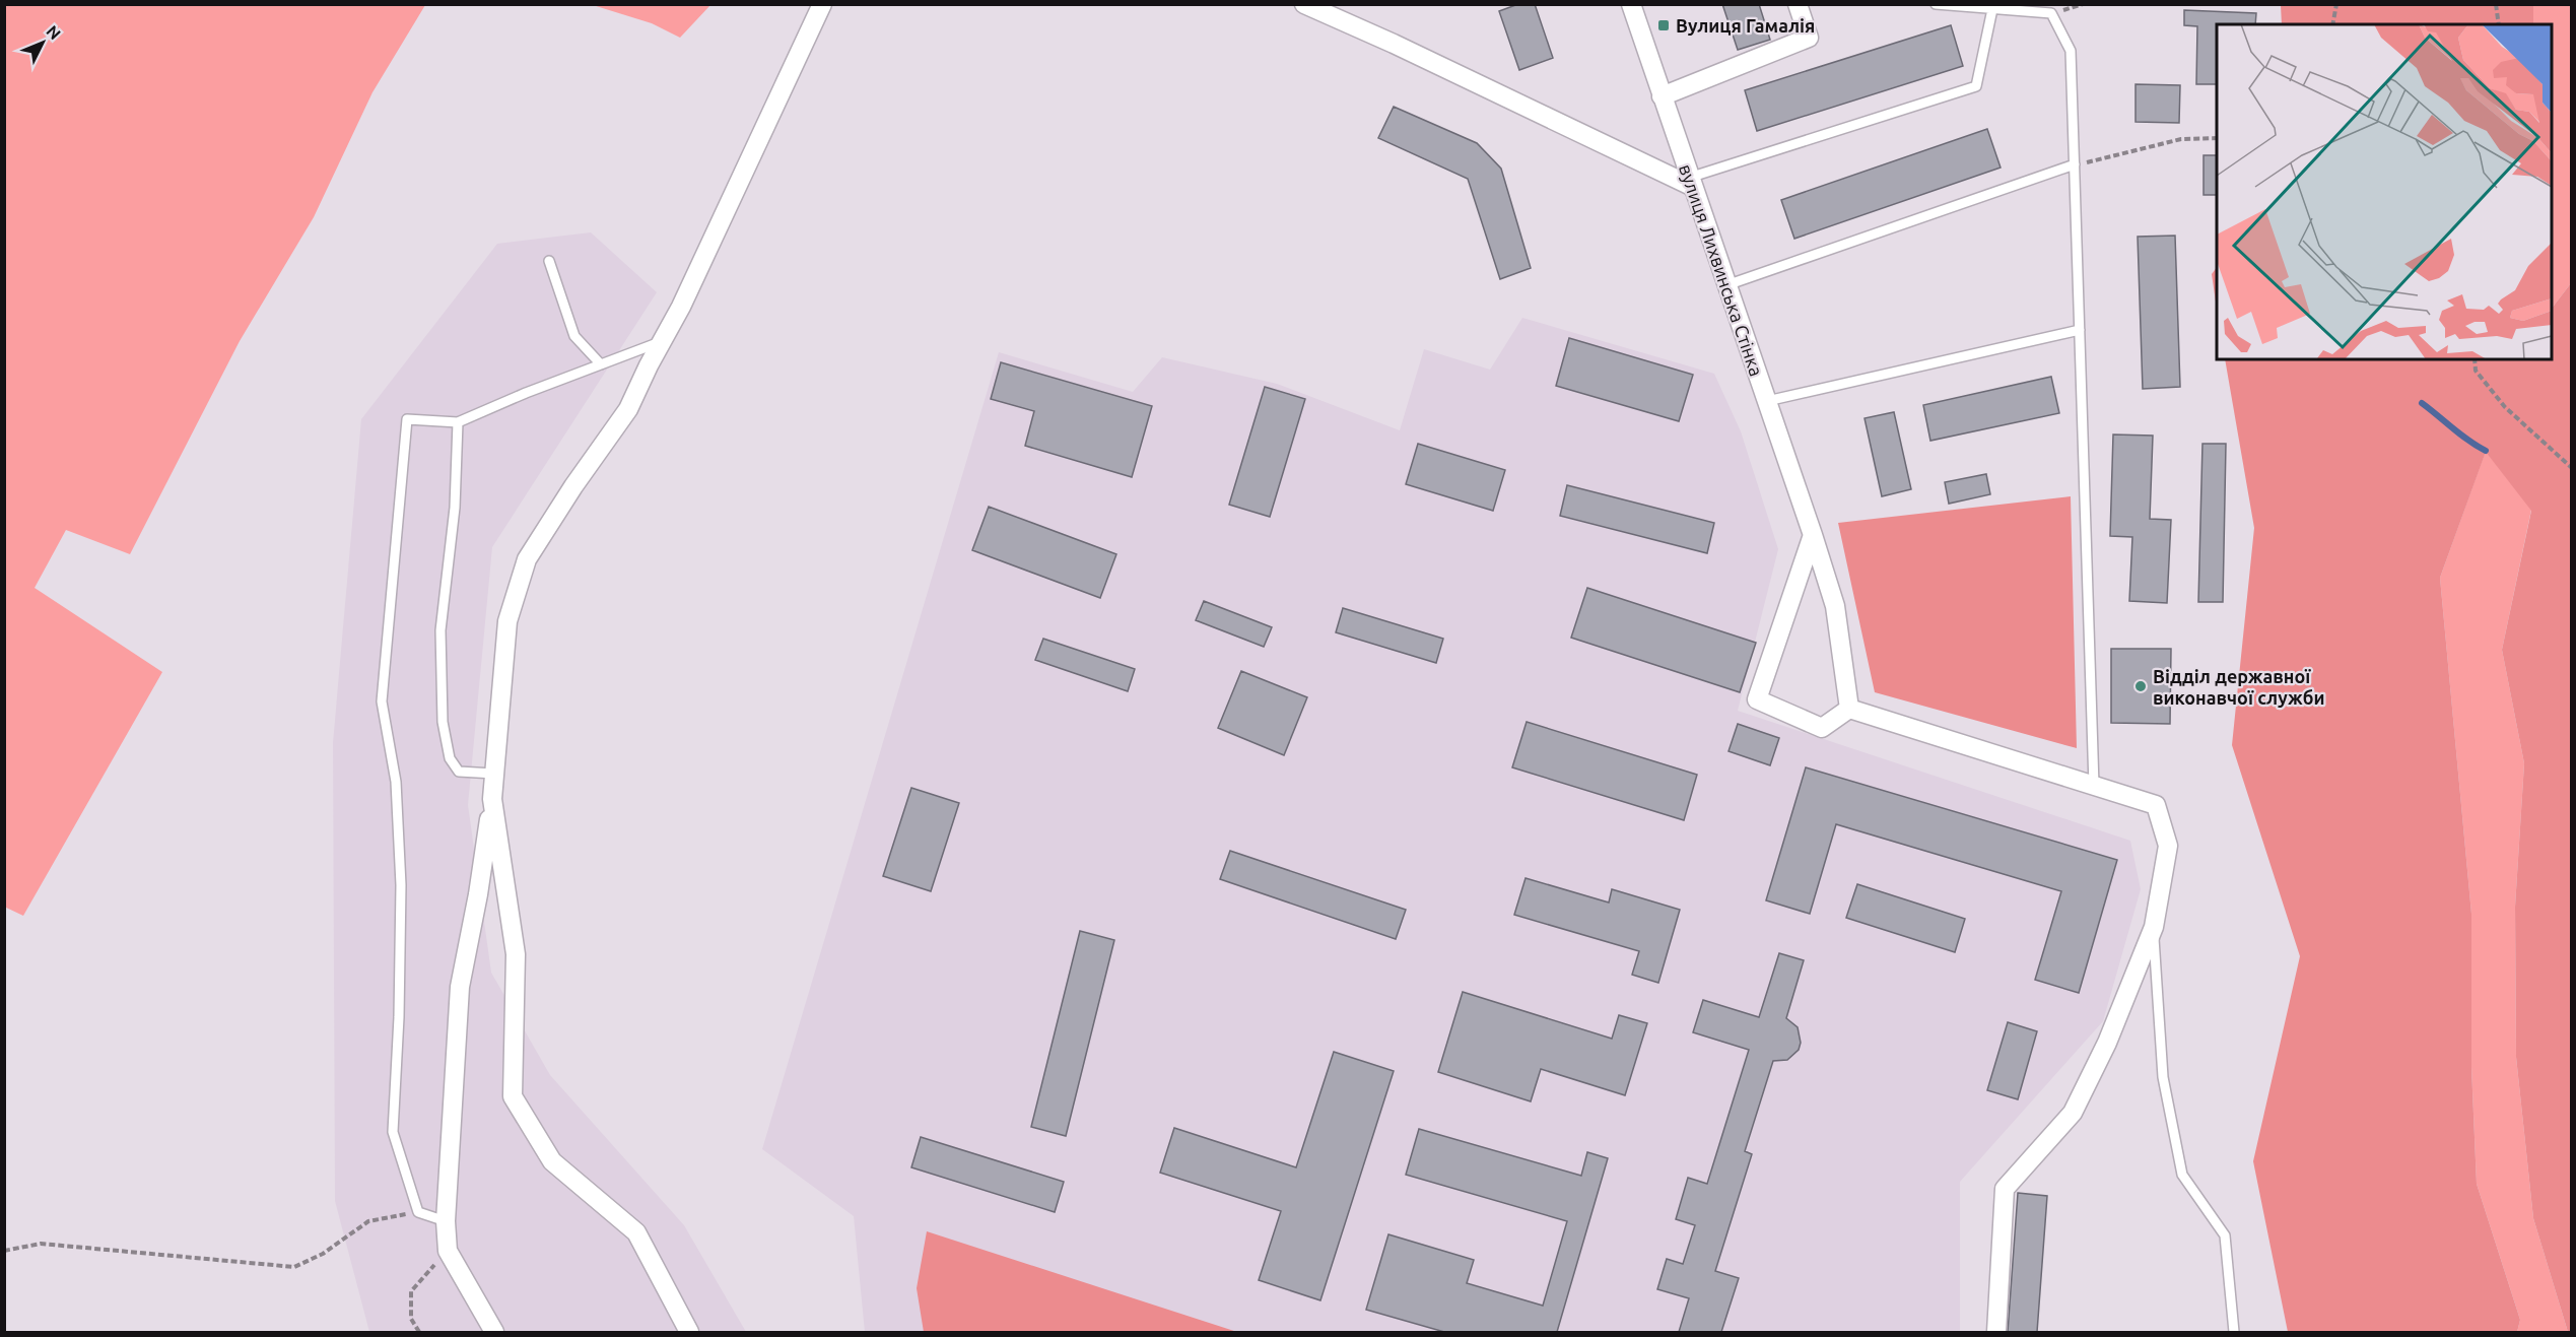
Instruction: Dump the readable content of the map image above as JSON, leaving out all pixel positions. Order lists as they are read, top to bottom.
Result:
{
  "streets": {
    "street": ["вулиця Лихвинська Стінка"]
  },
  "places": {
    "transit": ["Вулиця Гамалія"],
    "other": ["Відділ державної виконавчої служби"]
  },
  "north": "top right"
}
